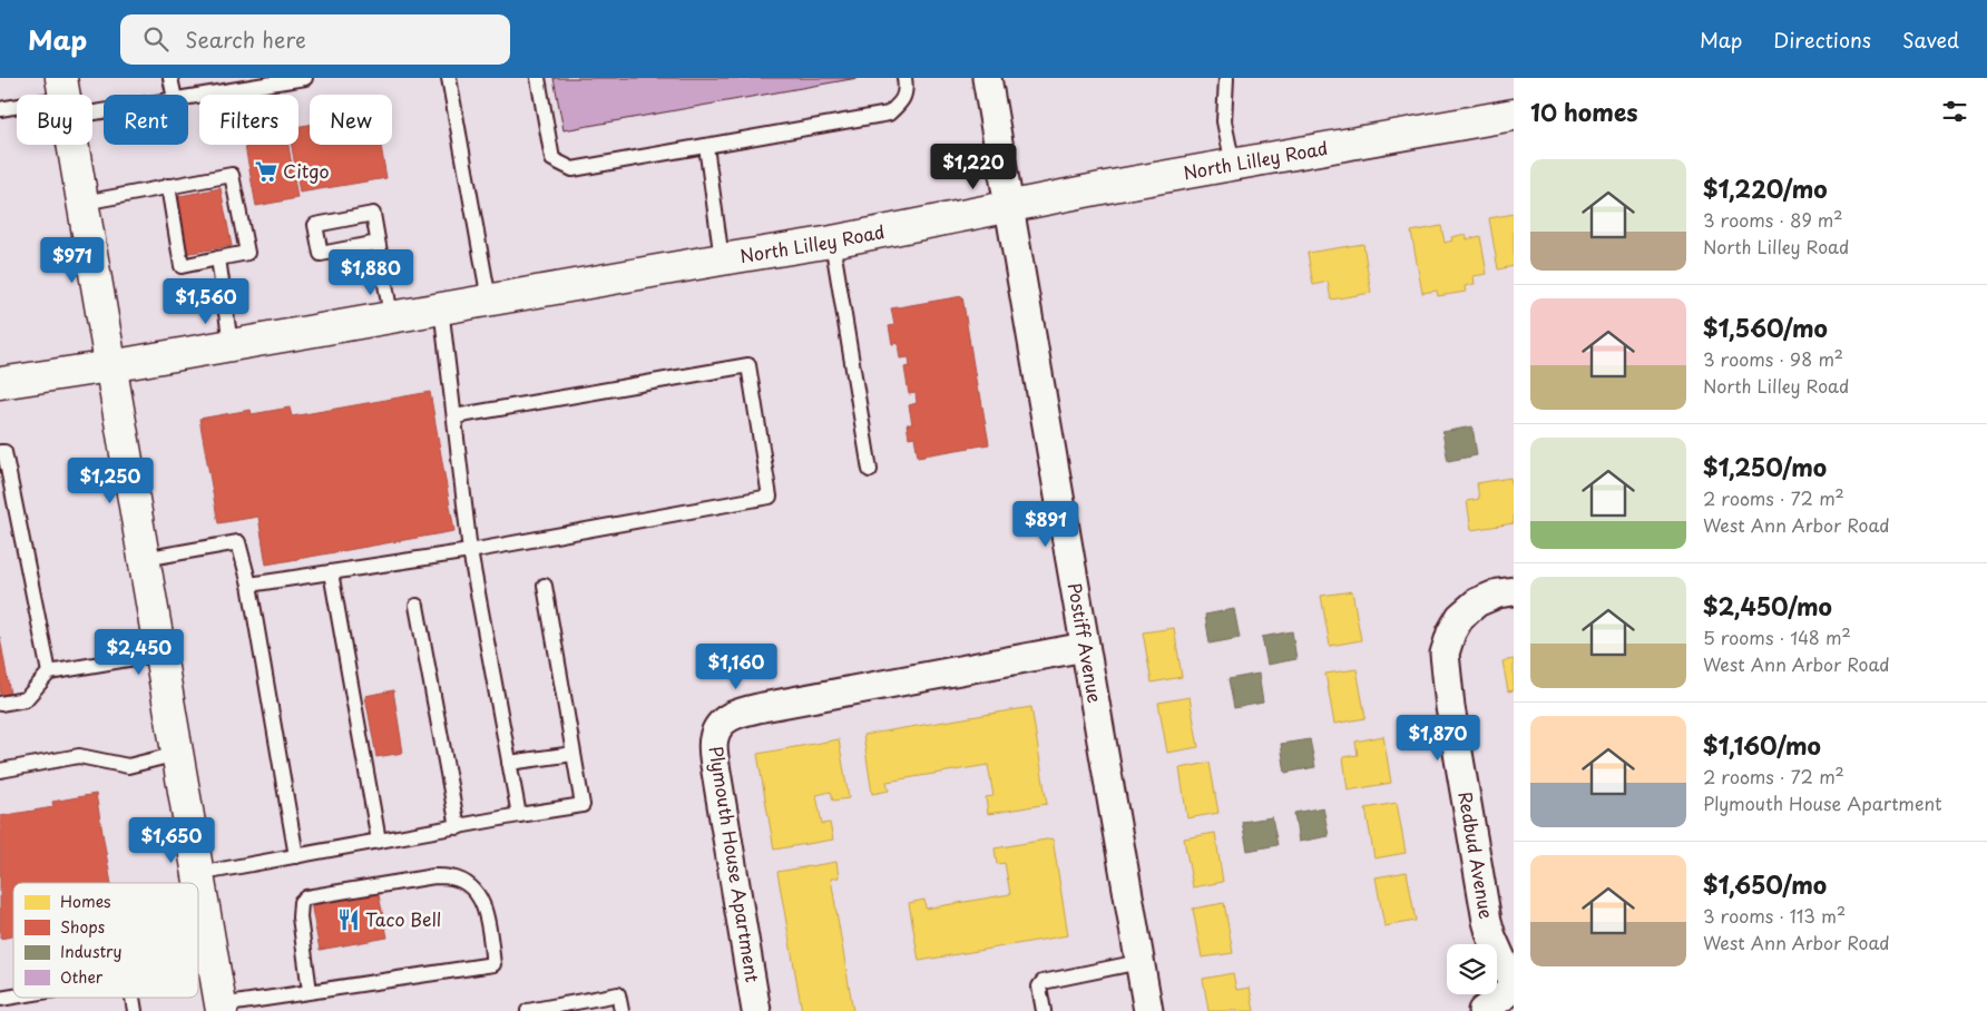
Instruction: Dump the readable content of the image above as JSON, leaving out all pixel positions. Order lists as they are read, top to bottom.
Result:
{
  "streets": {
    "street": [
      "North Lilley Road",
      "Postiff Avenue",
      "Redbud Avenue",
      "Plymouth House Apartment"
    ]
  },
  "crossings": [
    ["North Lilley Road", "Postiff Avenue"],
    ["Postiff Avenue", "Plymouth House Apartment"]
  ],
  "places": {
    "supermarket": ["Citgo"],
    "restaurant": ["Taco Bell"]
  },
  "legend": [
    "Homes",
    "Shops",
    "Industry",
    "Other"
  ],
  "page": {
    "header": "Map",
    "search": "Search here",
    "nav": ["Map", "Directions", "Saved"],
    "heading": "10 homes",
    "chip": [
      "Buy",
      "Rent",
      "Filters",
      "New"
    ],
    "price": [
      "$1,220",
      "$971",
      "$1,880",
      "$1,560",
      "$1,250",
      "$891",
      "$2,450",
      "$1,160",
      "$1,870",
      "$1,650"
    ],
    "list": [
      {
        "name": "$1,220/mo",
        "note": "3 rooms · 89 m² · North Lilley Road"
      },
      {
        "name": "$1,560/mo",
        "note": "3 rooms · 98 m² · North Lilley Road"
      },
      {
        "name": "$1,250/mo",
        "note": "2 rooms · 72 m² · West Ann Arbor Road"
      },
      {
        "name": "$2,450/mo",
        "note": "5 rooms · 148 m² · West Ann Arbor Road"
      },
      {
        "name": "$1,160/mo",
        "note": "2 rooms · 72 m² · Plymouth House Apartment"
      },
      {
        "name": "$1,650/mo",
        "note": "3 rooms · 113 m² · West Ann Arbor Road"
      }
    ]
  }
}
